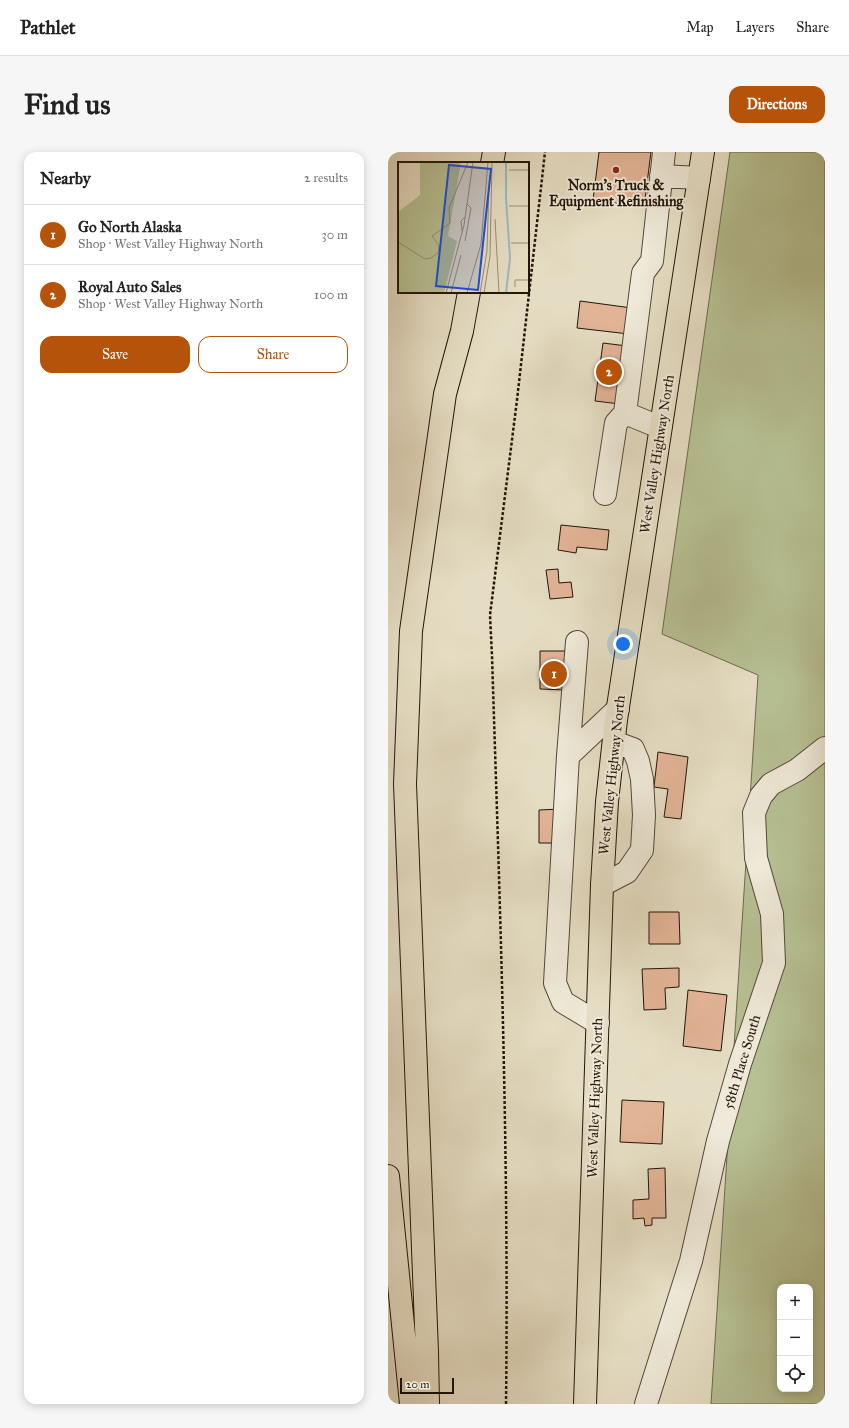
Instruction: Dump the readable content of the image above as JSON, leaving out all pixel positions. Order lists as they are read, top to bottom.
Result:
{
  "streets": {
    "main road": ["West Valley Highway North"],
    "street": ["58th Place South"]
  },
  "places": ["Norm's Truck & Equipment Refinishing"],
  "scale_bar": "20 m",
  "page": {
    "header": "Pathlet",
    "nav": ["Map", "Layers", "Share"],
    "buttons": [
      "Directions",
      ["Save", "Share"]
    ],
    "title": "Find us",
    "heading": ["Nearby", "2 results"],
    "list": [
      {
        "mark": "1",
        "name": "Go North Alaska",
        "note": "Shop · West Valley Highway North",
        "value": "30 m"
      },
      {
        "mark": "2",
        "name": "Royal Auto Sales",
        "note": "Shop · West Valley Highway North",
        "value": "100 m"
      }
    ],
    "pins": ["2", "1"],
    "map_buttons": ["+", "−"],
    "scale": "20 m"
  }
}
